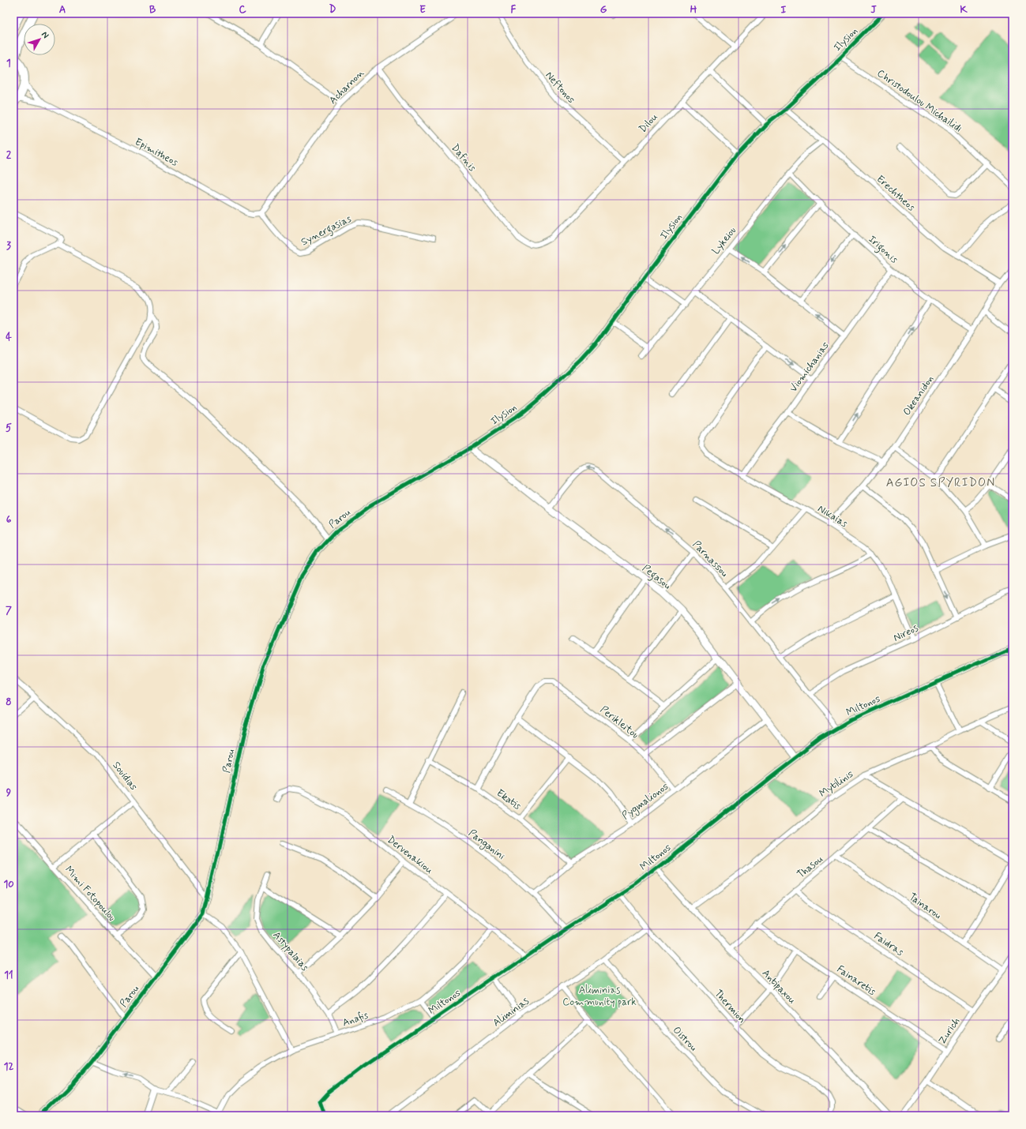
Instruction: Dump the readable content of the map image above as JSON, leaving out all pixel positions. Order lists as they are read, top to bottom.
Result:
{
  "streets": {
    "street": [
      "Ilysion",
      "Acharnon",
      "Neftonos",
      "Christodoulou Michailidi",
      "Dilou",
      "Epimitheos",
      "Dafnis",
      "Erechtheos",
      "Synergasias",
      "Lykeiou",
      "Irigonis",
      "Viomichanias",
      "Okeanidon",
      "Nikaias",
      "Parou",
      "Parnassou",
      "Pegasou",
      "Nireos",
      "Miltonos",
      "Perikleitou",
      "Souidias",
      "Mytilinis",
      "Ekatis",
      "Pygmalionos",
      "Panganini",
      "Dervenakiou",
      "Thasou",
      "Mimi Fotopoulou",
      "Tainarou",
      "Faidras",
      "Astypalaias",
      "Fainaretis",
      "Antipaxou",
      "Thermion",
      "Aliminias",
      "Anafis",
      "Zurich",
      "Oistrou"
    ]
  },
  "crossings": [
    ["Ilysion", "Christodoulou Michailidi"],
    ["Ilysion", "Erechtheos"],
    ["Ilysion", "Parou"],
    ["Ilysion", "Pegasou"],
    ["Acharnon", "Epimitheos"],
    ["Acharnon", "Dafnis"],
    ["Acharnon", "Synergasias"],
    ["Neftonos", "Dilou"],
    ["Dilou", "Dafnis"],
    ["Epimitheos", "Synergasias"],
    ["Erechtheos", "Lykeiou"],
    ["Erechtheos", "Okeanidon"],
    ["Lykeiou", "Irigonis"],
    ["Irigonis", "Viomichanias"],
    ["Irigonis", "Okeanidon"],
    ["Viomichanias", "Nikaias"],
    ["Okeanidon", "Nikaias"],
    ["Nikaias", "Nireos"],
    ["Parou", "Pegasou"],
    ["Parou", "Souidias"],
    ["Parou", "Mimi Fotopoulou"],
    ["Parnassou", "Pegasou"],
    ["Parnassou", "Nireos"],
    ["Parnassou", "Miltonos"],
    ["Pegasou", "Miltonos"],
    ["Pegasou", "Pygmalionos"],
    ["Miltonos", "Panganini"],
    ["Miltonos", "Dervenakiou"],
    ["Miltonos", "Antipaxou"],
    ["Miltonos", "Thermion"],
    ["Perikleitou", "Pygmalionos"],
    ["Mytilinis", "Antipaxou"],
    ["Ekatis", "Pygmalionos"],
    ["Pygmalionos", "Panganini"],
    ["Dervenakiou", "Anafis"],
    ["Thasou", "Tainarou"],
    ["Thasou", "Faidras"],
    ["Thasou", "Fainaretis"],
    ["Thasou", "Antipaxou"],
    ["Tainarou", "Zurich"],
    ["Faidras", "Zurich"],
    ["Astypalaias", "Anafis"],
    ["Fainaretis", "Zurich"],
    ["Thermion", "Aliminias"],
    ["Aliminias", "Oistrou"]
  ],
  "districts": ["AGIOS SPYRIDON"],
  "parks": ["Aliminias Community park"],
  "north": "top right",
  "grid": {
    "columns": [
      "A",
      "B",
      "C",
      "D",
      "E",
      "F",
      "G",
      "H",
      "I",
      "J",
      "K"
    ],
    "rows": [
      "1",
      "2",
      "3",
      "4",
      "5",
      "6",
      "7",
      "8",
      "9",
      "10",
      "11",
      "12"
    ]
  }
}
